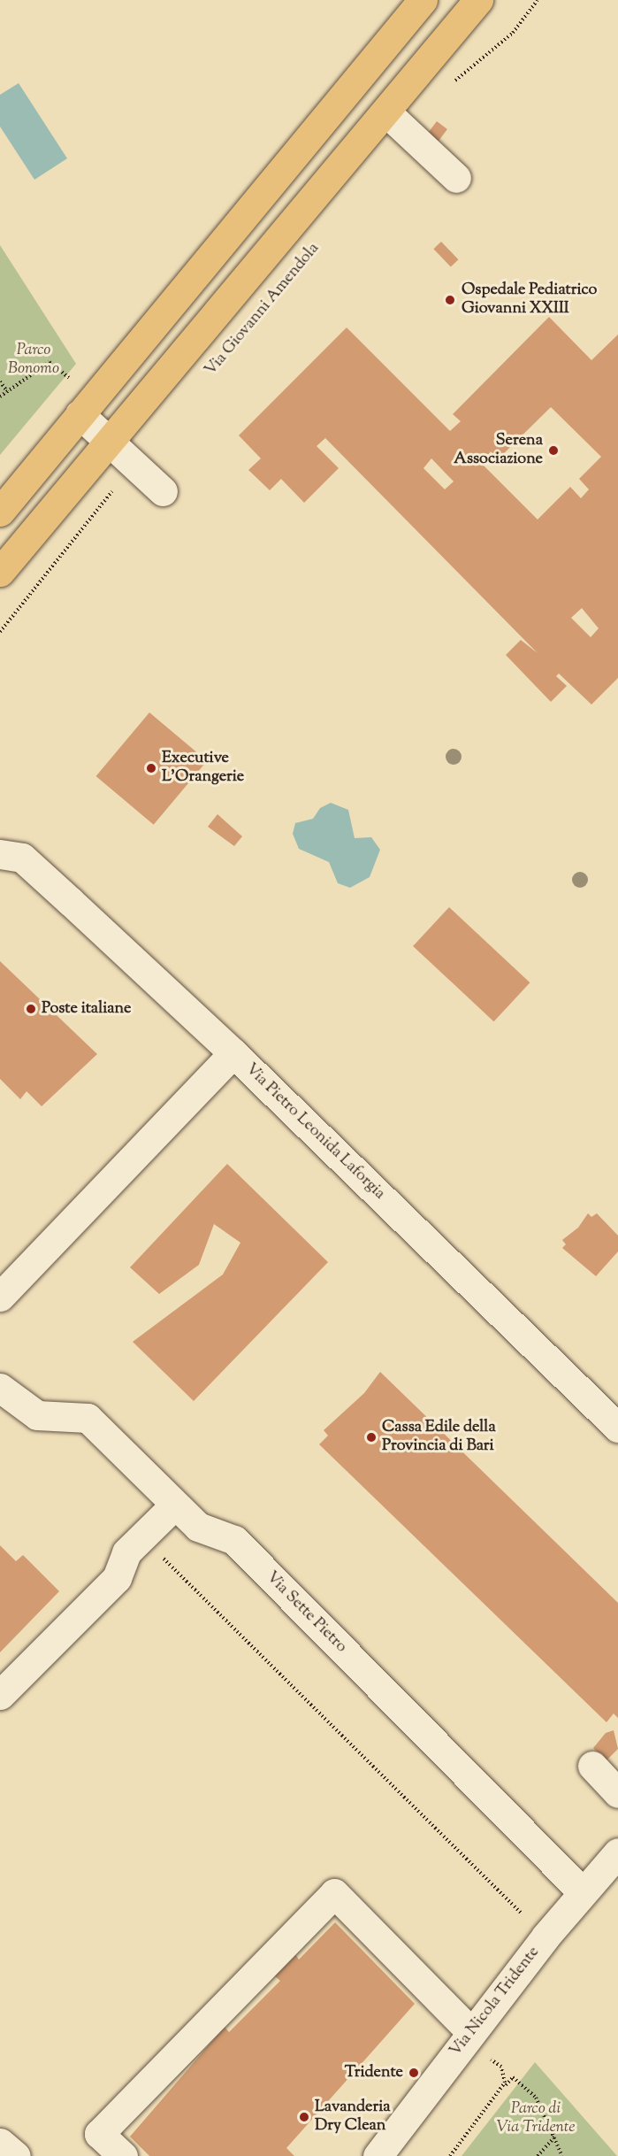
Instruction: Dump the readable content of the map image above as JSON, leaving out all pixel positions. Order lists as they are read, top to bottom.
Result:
{
  "streets": {
    "main road": ["Via Giovanni Amendola"],
    "street": ["Via Pietro Leonida Laforgia", "Via Sette Pietro", "Via Nicola Tridente"]
  },
  "crossings": [
    ["Via Sette Pietro", "Via Nicola Tridente"]
  ],
  "parks": ["Parco Bonomo", "Parco di Via Tridente"],
  "places": [
    "Ospedale Pediatrico Giovanni XXIII",
    "Serena Associazione",
    "Executive L'Orangerie",
    "Poste italiane",
    "Cassa Edile della Provincia di Bari",
    "Tridente",
    "Lavanderia Dry Clean"
  ]
}
